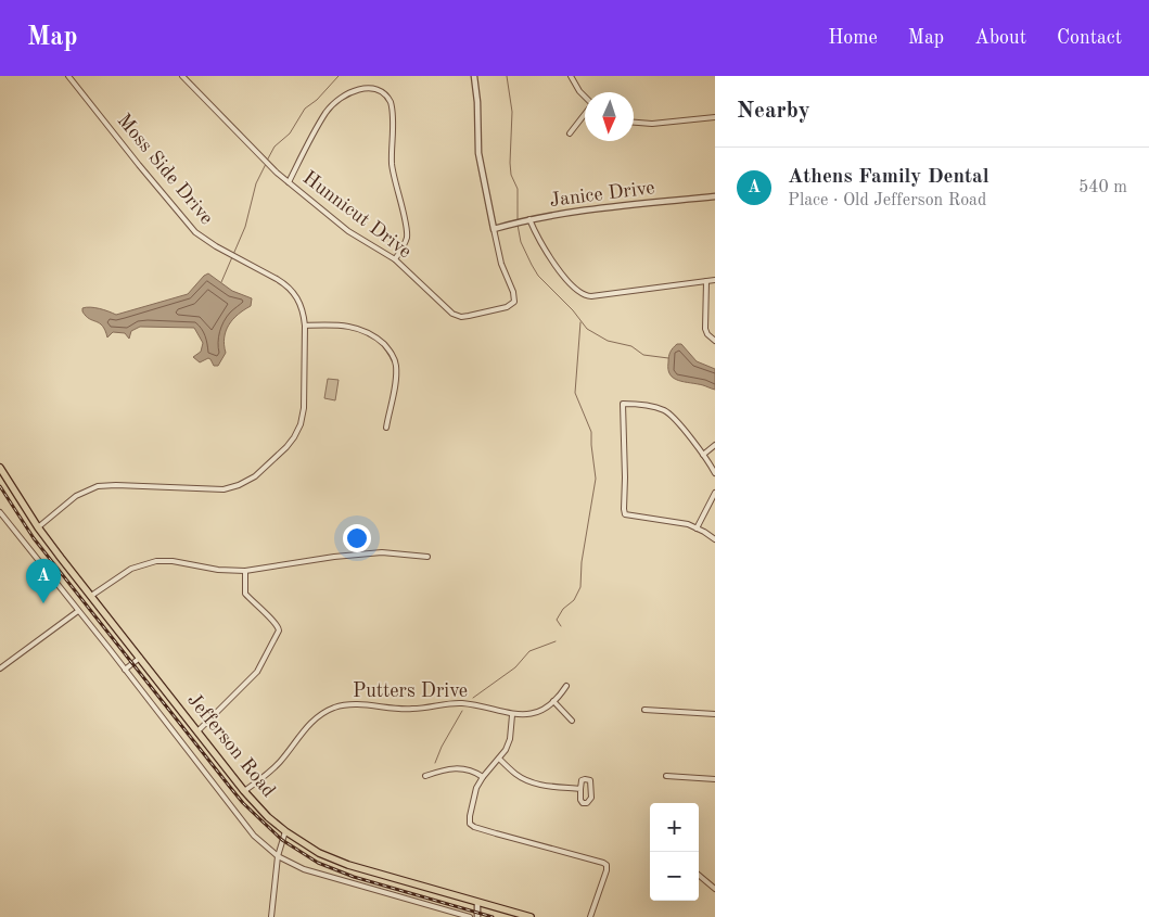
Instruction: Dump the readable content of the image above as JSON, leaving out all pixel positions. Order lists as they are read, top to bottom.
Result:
{
  "streets": {
    "highway": ["Jefferson Road"],
    "street": [
      "Moss Side Drive",
      "Janice Drive",
      "Hunnicut Drive",
      "Putters Drive"
    ]
  },
  "crossings": [
    ["Moss Side Drive", "Jefferson Road"],
    ["Janice Drive", "Hunnicut Drive"],
    ["Putters Drive", "Jefferson Road"]
  ],
  "north": "bottom",
  "page": {
    "header": "Map",
    "nav": [
      "Home",
      "Map",
      "About",
      "Contact"
    ],
    "heading": "Nearby",
    "list": [
      {
        "mark": "A",
        "name": "Athens Family Dental",
        "note": "Place · Old Jefferson Road",
        "value": "540 m"
      }
    ],
    "pins": "A",
    "map_buttons": ["+", "−"]
  }
}
